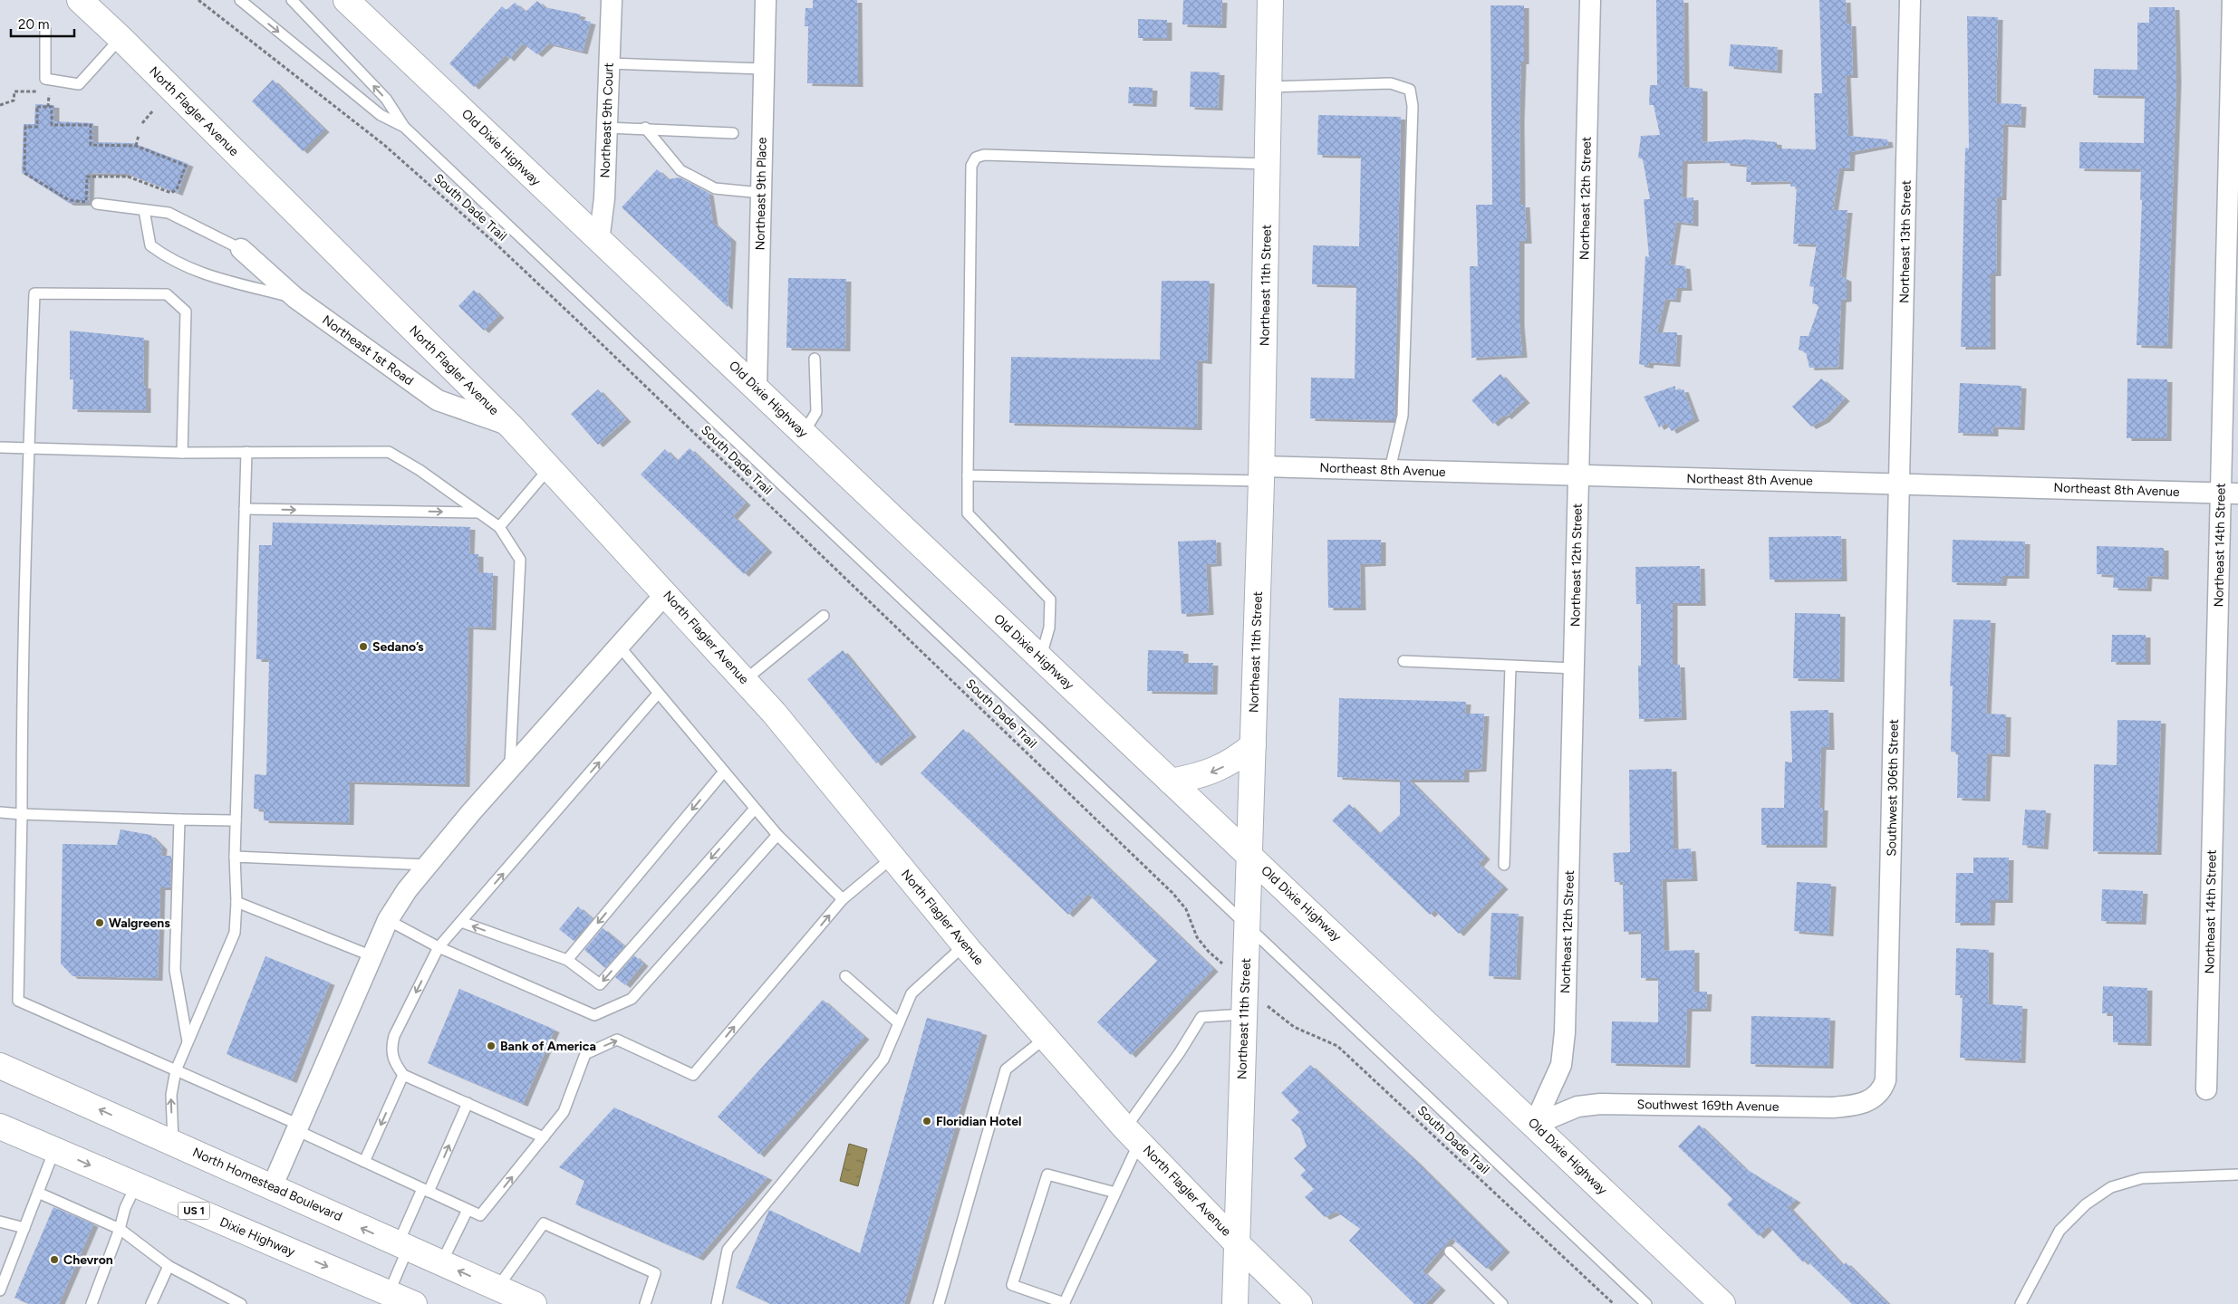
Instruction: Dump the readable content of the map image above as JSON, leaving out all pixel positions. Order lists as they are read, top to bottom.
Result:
{
  "streets": {
    "main road": [
      "North Flagler Avenue",
      "Old Dixie Highway",
      "Northeast 11th Street",
      "North Homestead Boulevard",
      "US 1",
      "Dixie Highway"
    ],
    "street": [
      "Northeast 9th Court",
      "Northeast 9th Place",
      "Northeast 12th Street",
      "Northeast 13th Street",
      "Northeast 1st Road",
      "Northeast 8th Avenue",
      "Northeast 14th Street",
      "Southwest 306th Street",
      "Southwest 169th Avenue"
    ],
    "path": ["South Dade Trail"]
  },
  "crossings": [
    ["North Flagler Avenue", "Northeast 11th Street"],
    ["North Flagler Avenue", "Northeast 1st Road"],
    ["Northeast 9th Court", "Old Dixie Highway"],
    ["Old Dixie Highway", "Northeast 9th Place"],
    ["Old Dixie Highway", "Northeast 12th Street"],
    ["Old Dixie Highway", "Northeast 11th Street"],
    ["Old Dixie Highway", "Southwest 169th Avenue"],
    ["Northeast 12th Street", "Northeast 8th Avenue"],
    ["Northeast 12th Street", "Southwest 169th Avenue"],
    ["Northeast 13th Street", "Northeast 8th Avenue"],
    ["Northeast 13th Street", "Southwest 306th Street"],
    ["Northeast 11th Street", "Northeast 8th Avenue"],
    ["Northeast 8th Avenue", "Northeast 14th Street"],
    ["Northeast 8th Avenue", "Southwest 306th Street"],
    ["Southwest 306th Street", "Southwest 169th Avenue"]
  ],
  "one_way": ["North Homestead Boulevard", "Dixie Highway"],
  "places": [
    "Sedano’s",
    "Walgreens",
    "Bank of America",
    "Floridian Hotel",
    "Chevron"
  ],
  "scale_bar": "20 m"
}
